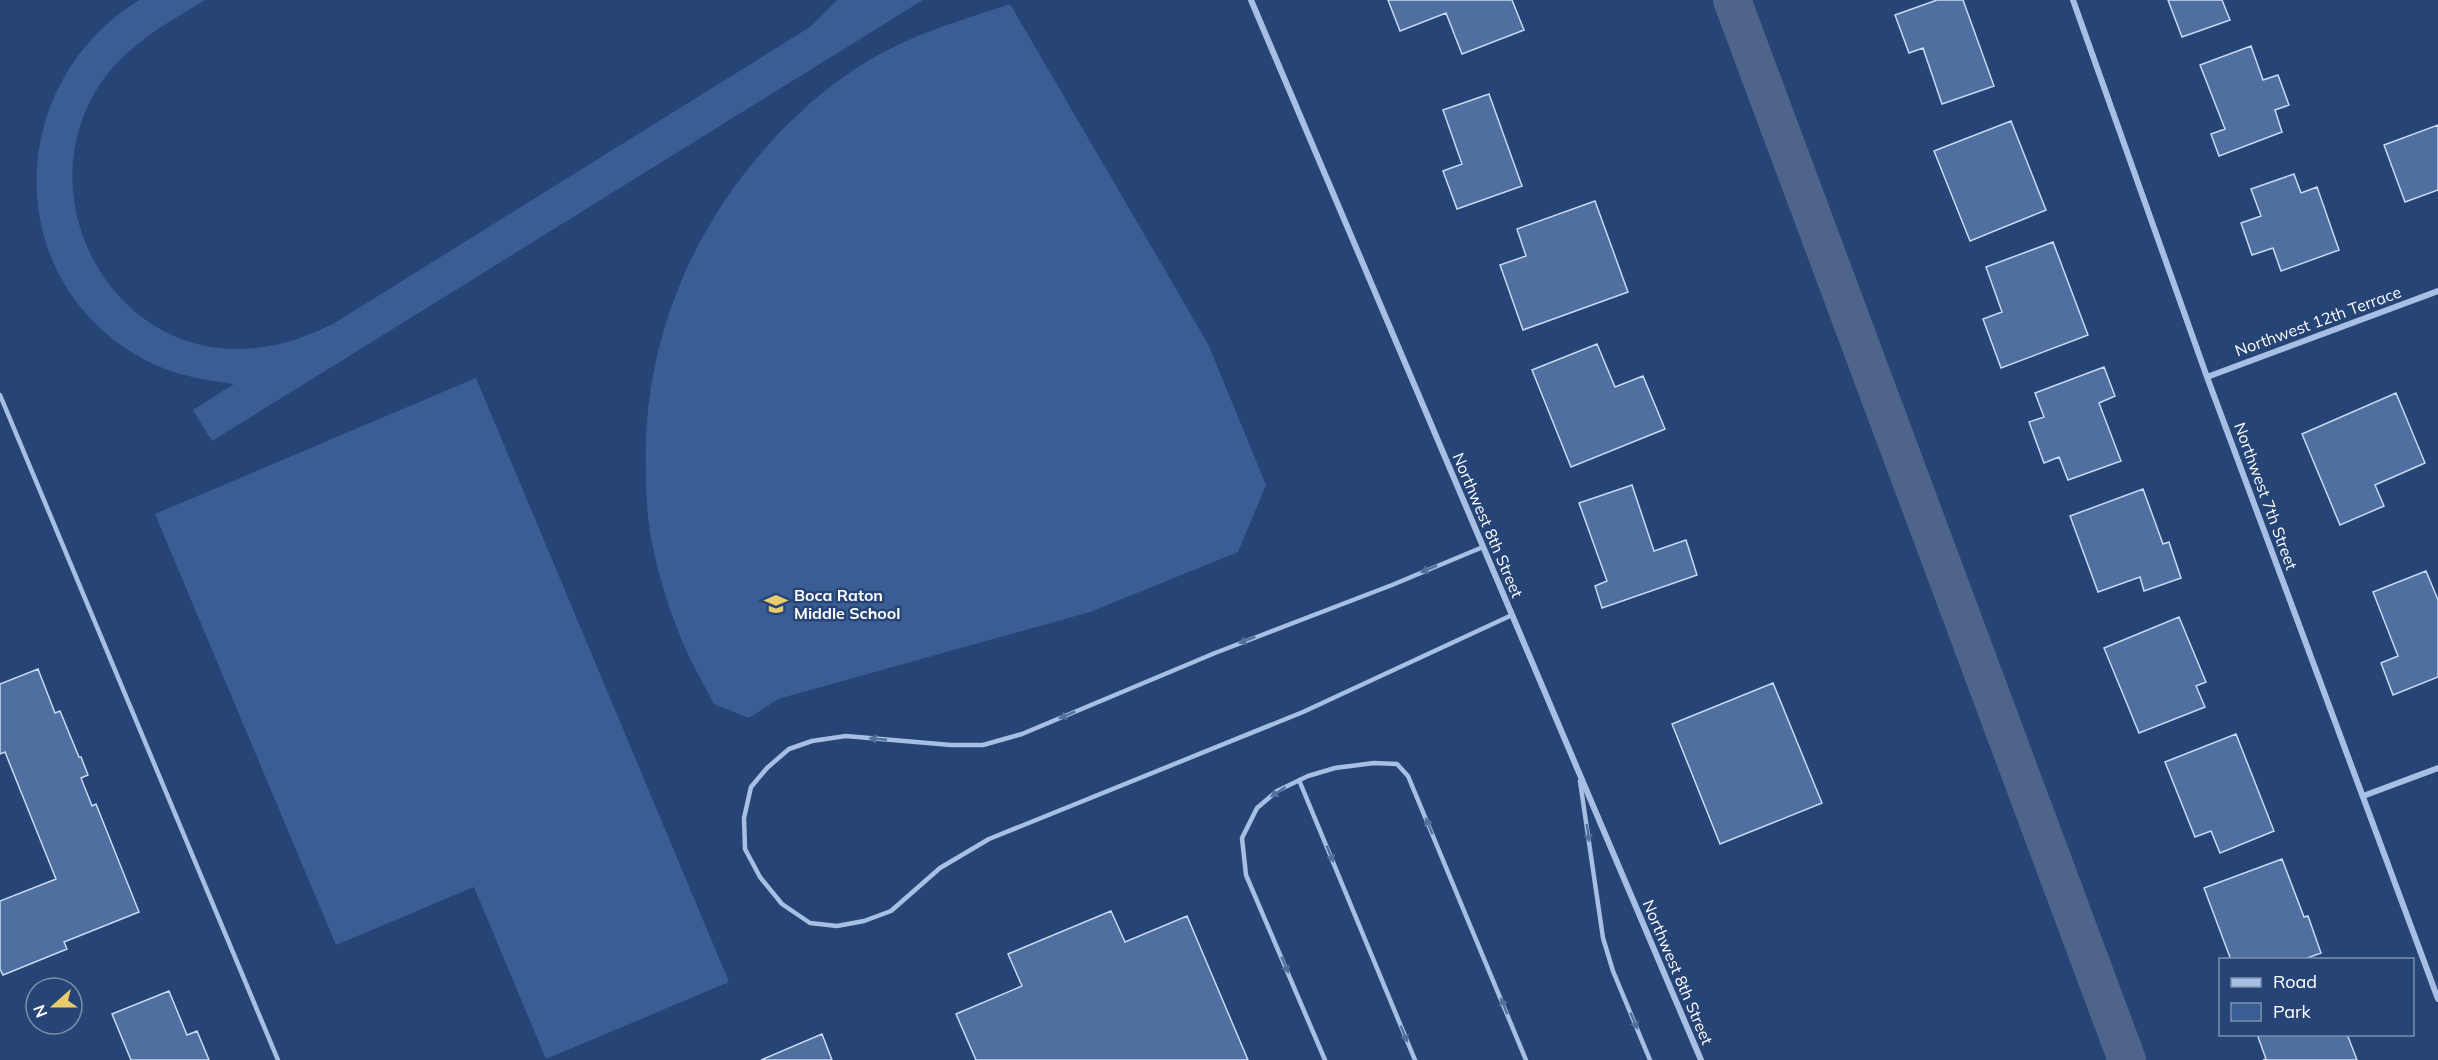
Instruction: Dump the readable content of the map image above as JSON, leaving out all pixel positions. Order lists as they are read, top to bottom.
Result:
{
  "streets": {
    "street": ["Northwest 12th Terrace", "Northwest 7th Street", "Northwest 8th Street"]
  },
  "crossings": [
    ["Northwest 12th Terrace", "Northwest 7th Street"]
  ],
  "places": {
    "school or university": ["Boca Raton Middle School"]
  },
  "legend": ["Road", "Park"],
  "north": "left"
}
